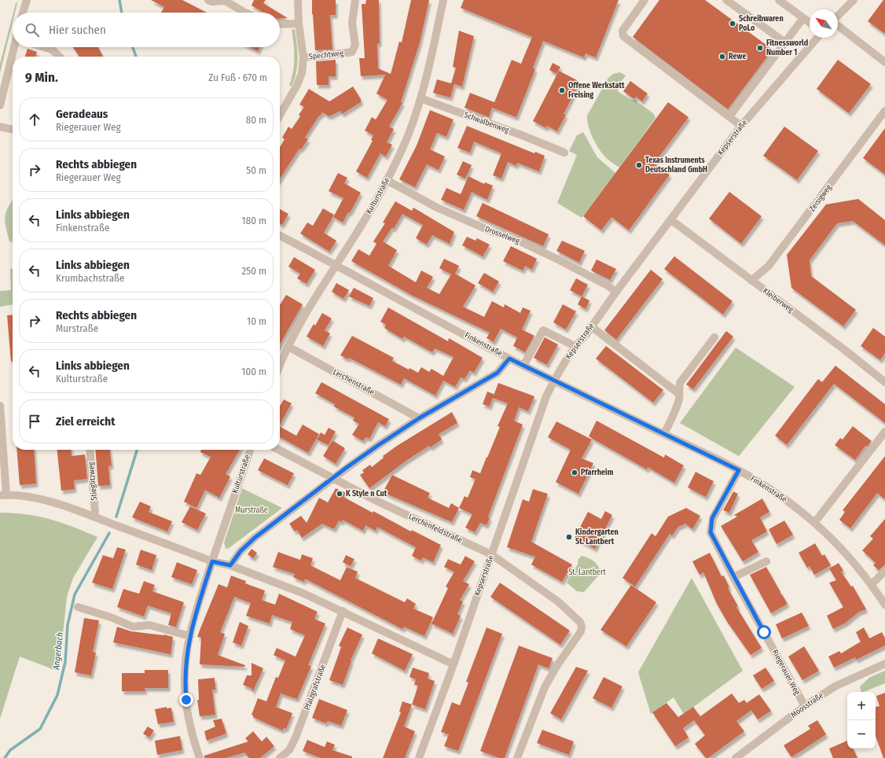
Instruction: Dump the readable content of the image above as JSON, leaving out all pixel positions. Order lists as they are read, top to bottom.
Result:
{
  "streets": {
    "street": [
      "Spechtweg",
      "Schwalbenweg",
      "Kepserstraße",
      "Kulturstraße",
      "Zeisigweg",
      "Drosselweg",
      "Kleiberweg",
      "Finkenstraße",
      "Lerchenstraße",
      "Stieglitzweg",
      "Lerchenfeldstraße",
      "Riegerauer Weg",
      "Pfalzgrafstraße",
      "Moosstraße"
    ]
  },
  "crossings": [
    ["Schwalbenweg", "Kulturstraße"],
    ["Kepserstraße", "Drosselweg"],
    ["Kepserstraße", "Kleiberweg"],
    ["Kepserstraße", "Finkenstraße"],
    ["Kepserstraße", "Lerchenfeldstraße"],
    ["Kulturstraße", "Drosselweg"],
    ["Kulturstraße", "Finkenstraße"],
    ["Kulturstraße", "Lerchenstraße"],
    ["Zeisigweg", "Kleiberweg"],
    ["Finkenstraße", "Riegerauer Weg"],
    ["Riegerauer Weg", "Moosstraße"]
  ],
  "water": ["Angerbach"],
  "parks": ["Murstraße", "St. Lantbert"],
  "places": [
    "Schreibwaren PoLo",
    "Fitnessworld Number 1",
    "Rewe",
    "Offene Werkstatt Freising",
    "Texas Instruments Deutschland GmbH",
    "Pfarrheim",
    "K Style n Cut",
    "Kindergarten St. Lantbert"
  ],
  "north": "top left",
  "page": {
    "search": "Hier suchen",
    "heading": ["9 Min.", "Zu Fuß · 670 m"],
    "list": [
      ["Geradeaus", "Riegerauer Weg", "80 m"],
      ["Rechts abbiegen", "Riegerauer Weg", "50 m"],
      ["Links abbiegen", "Finkenstraße", "180 m"],
      ["Links abbiegen", "Krumbachstraße", "250 m"],
      ["Rechts abbiegen", "Murstraße", "10 m"],
      ["Links abbiegen", "Kulturstraße", "100 m"],
      "Ziel erreicht"
    ],
    "map_buttons": ["+", "−"]
  }
}
